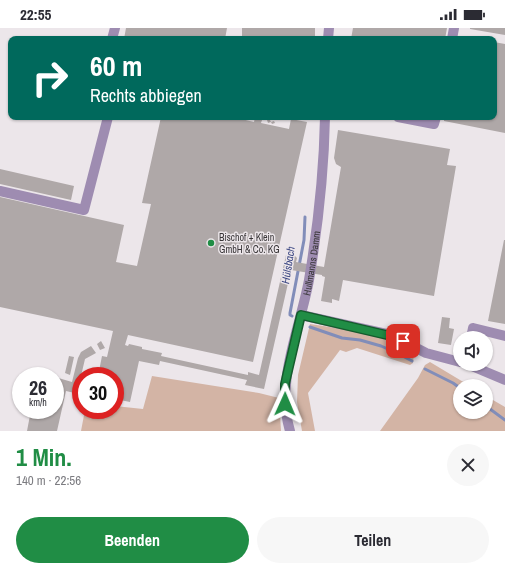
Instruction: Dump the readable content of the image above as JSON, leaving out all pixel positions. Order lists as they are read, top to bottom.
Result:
{
  "streets": {
    "street": ["Hullmanns Damm"]
  },
  "water": ["Hülsbach"],
  "places": ["Bischof + Klein GmbH & Co. KG"],
  "page": {
    "status": "22:55",
    "turn": ["60 m", "Rechts abbiegen"],
    "speed": "26 km/h",
    "limit": "30",
    "heading": ["1 Min.", "140 m · 22:56"],
    "buttons": ["Beenden", "Teilen"]
  }
}
